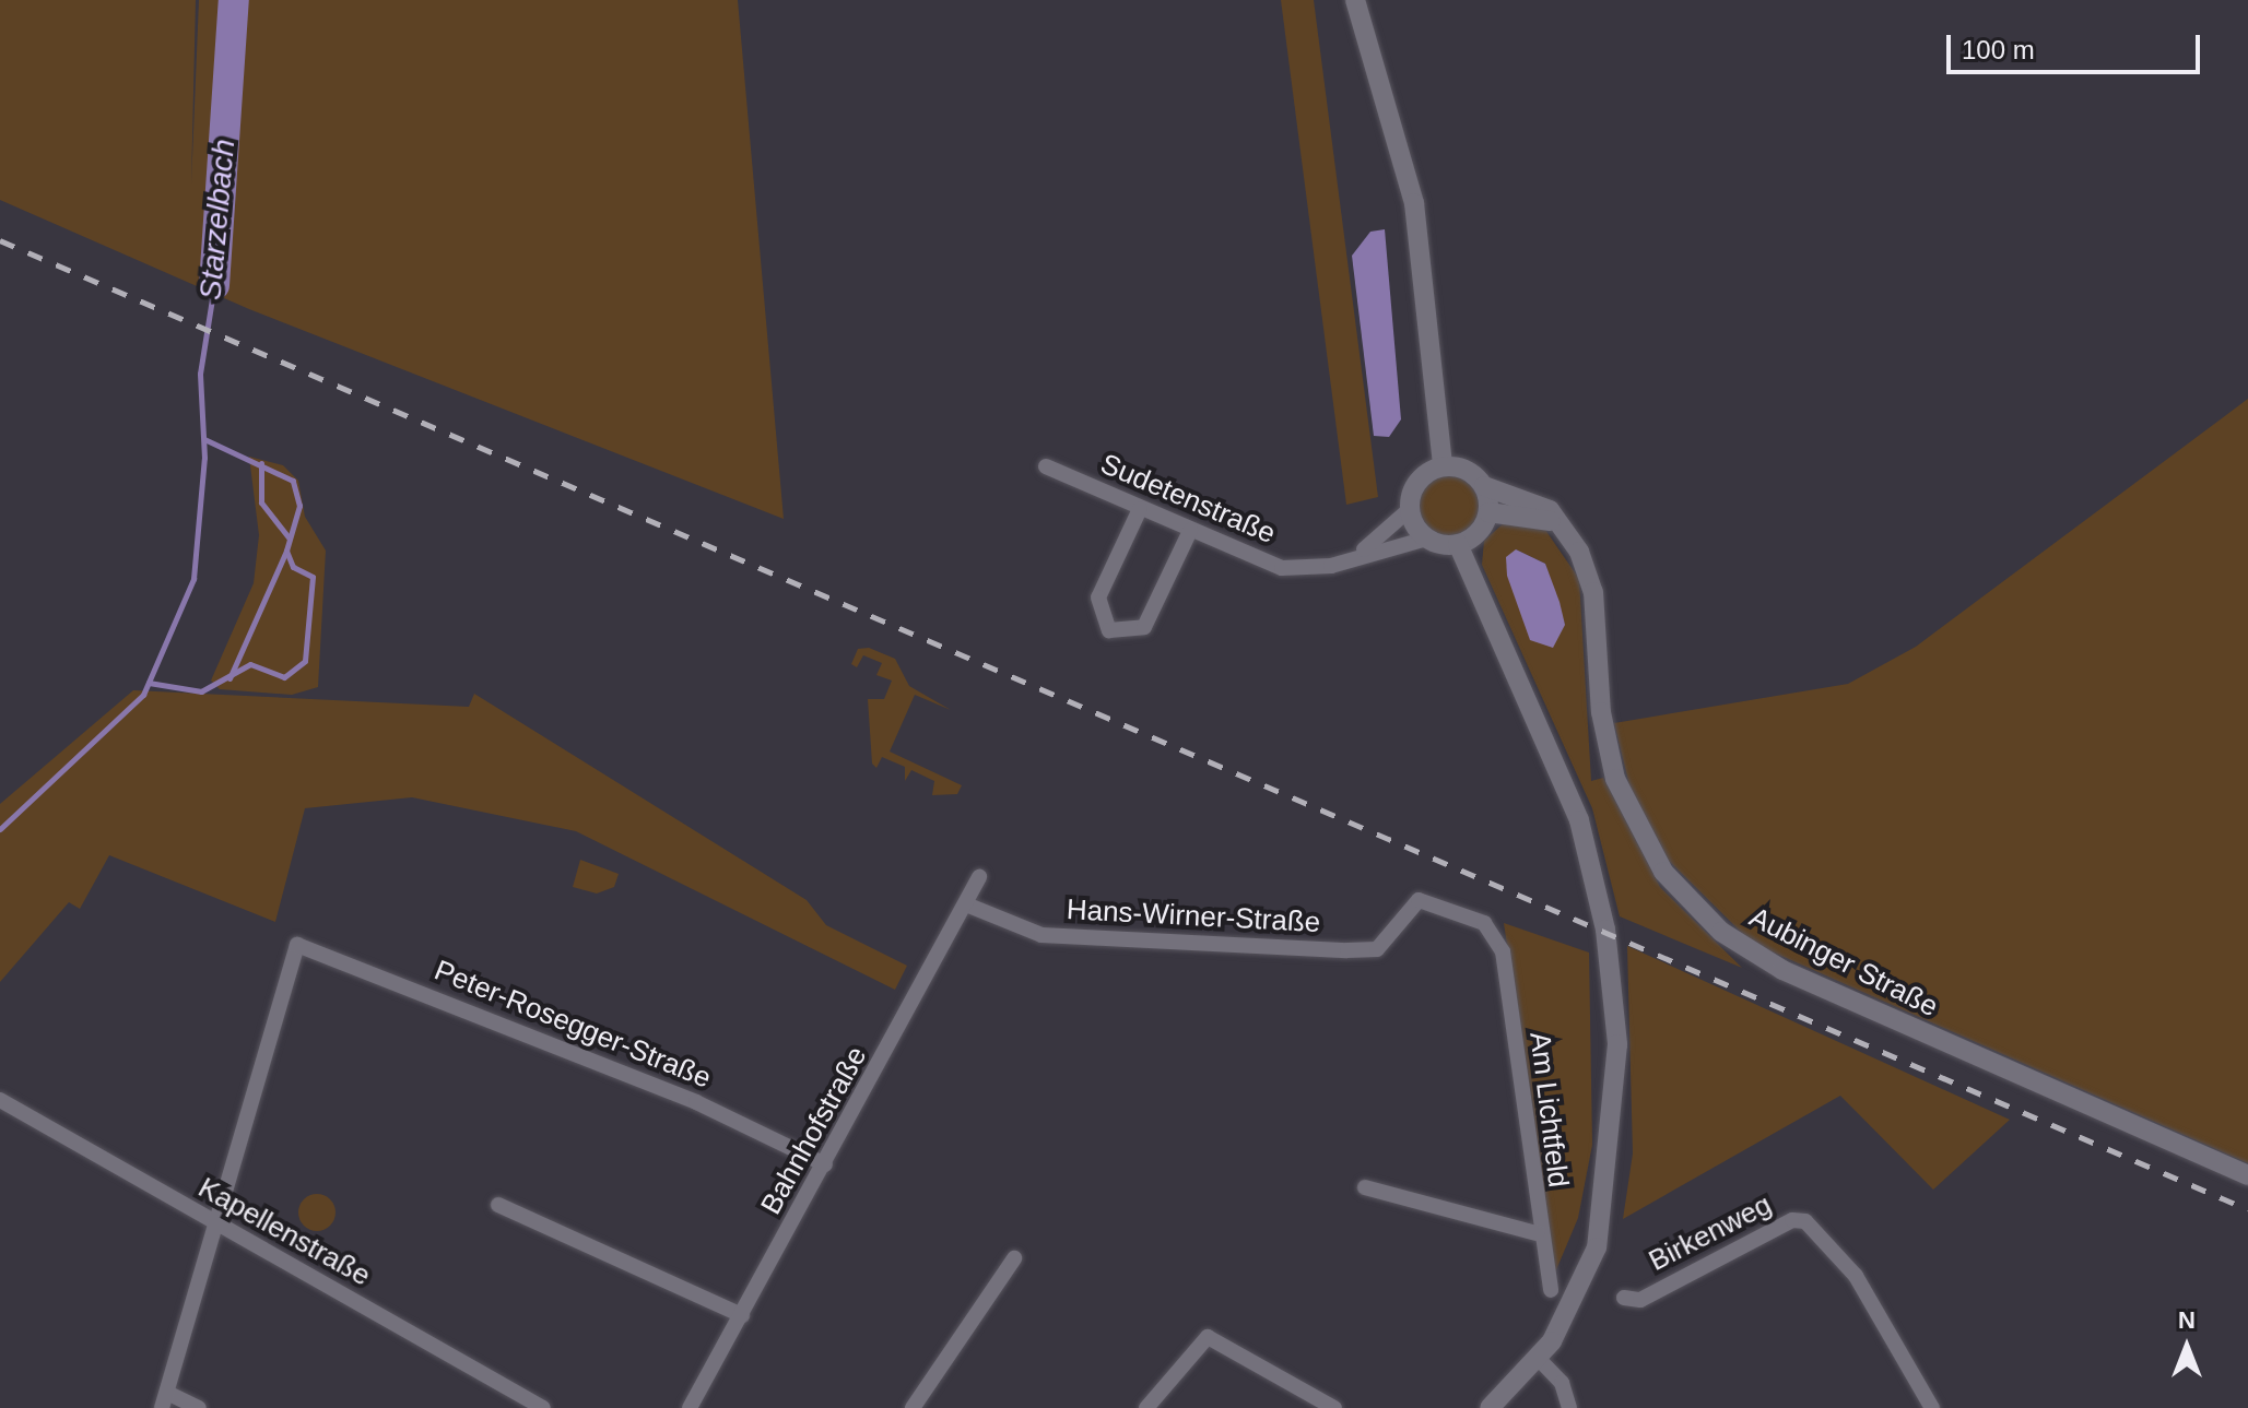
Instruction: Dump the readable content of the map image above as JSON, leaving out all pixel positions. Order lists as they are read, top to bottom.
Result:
{
  "streets": {
    "main road": ["Aubinger Straße"],
    "street": [
      "Sudetenstraße",
      "Hans-Wirner-Straße",
      "Peter-Rosegger-Straße",
      "Am Lichtfeld",
      "Bahnhofstraße",
      "Kapellenstraße",
      "Birkenweg"
    ]
  },
  "crossings": [
    ["Sudetenstraße", "Aubinger Straße"],
    ["Hans-Wirner-Straße", "Am Lichtfeld"],
    ["Hans-Wirner-Straße", "Bahnhofstraße"],
    ["Peter-Rosegger-Straße", "Bahnhofstraße"],
    ["Peter-Rosegger-Straße", "Kapellenstraße"]
  ],
  "water": ["Starzelbach"],
  "scale_bar": "100 m",
  "north": "top"
}
